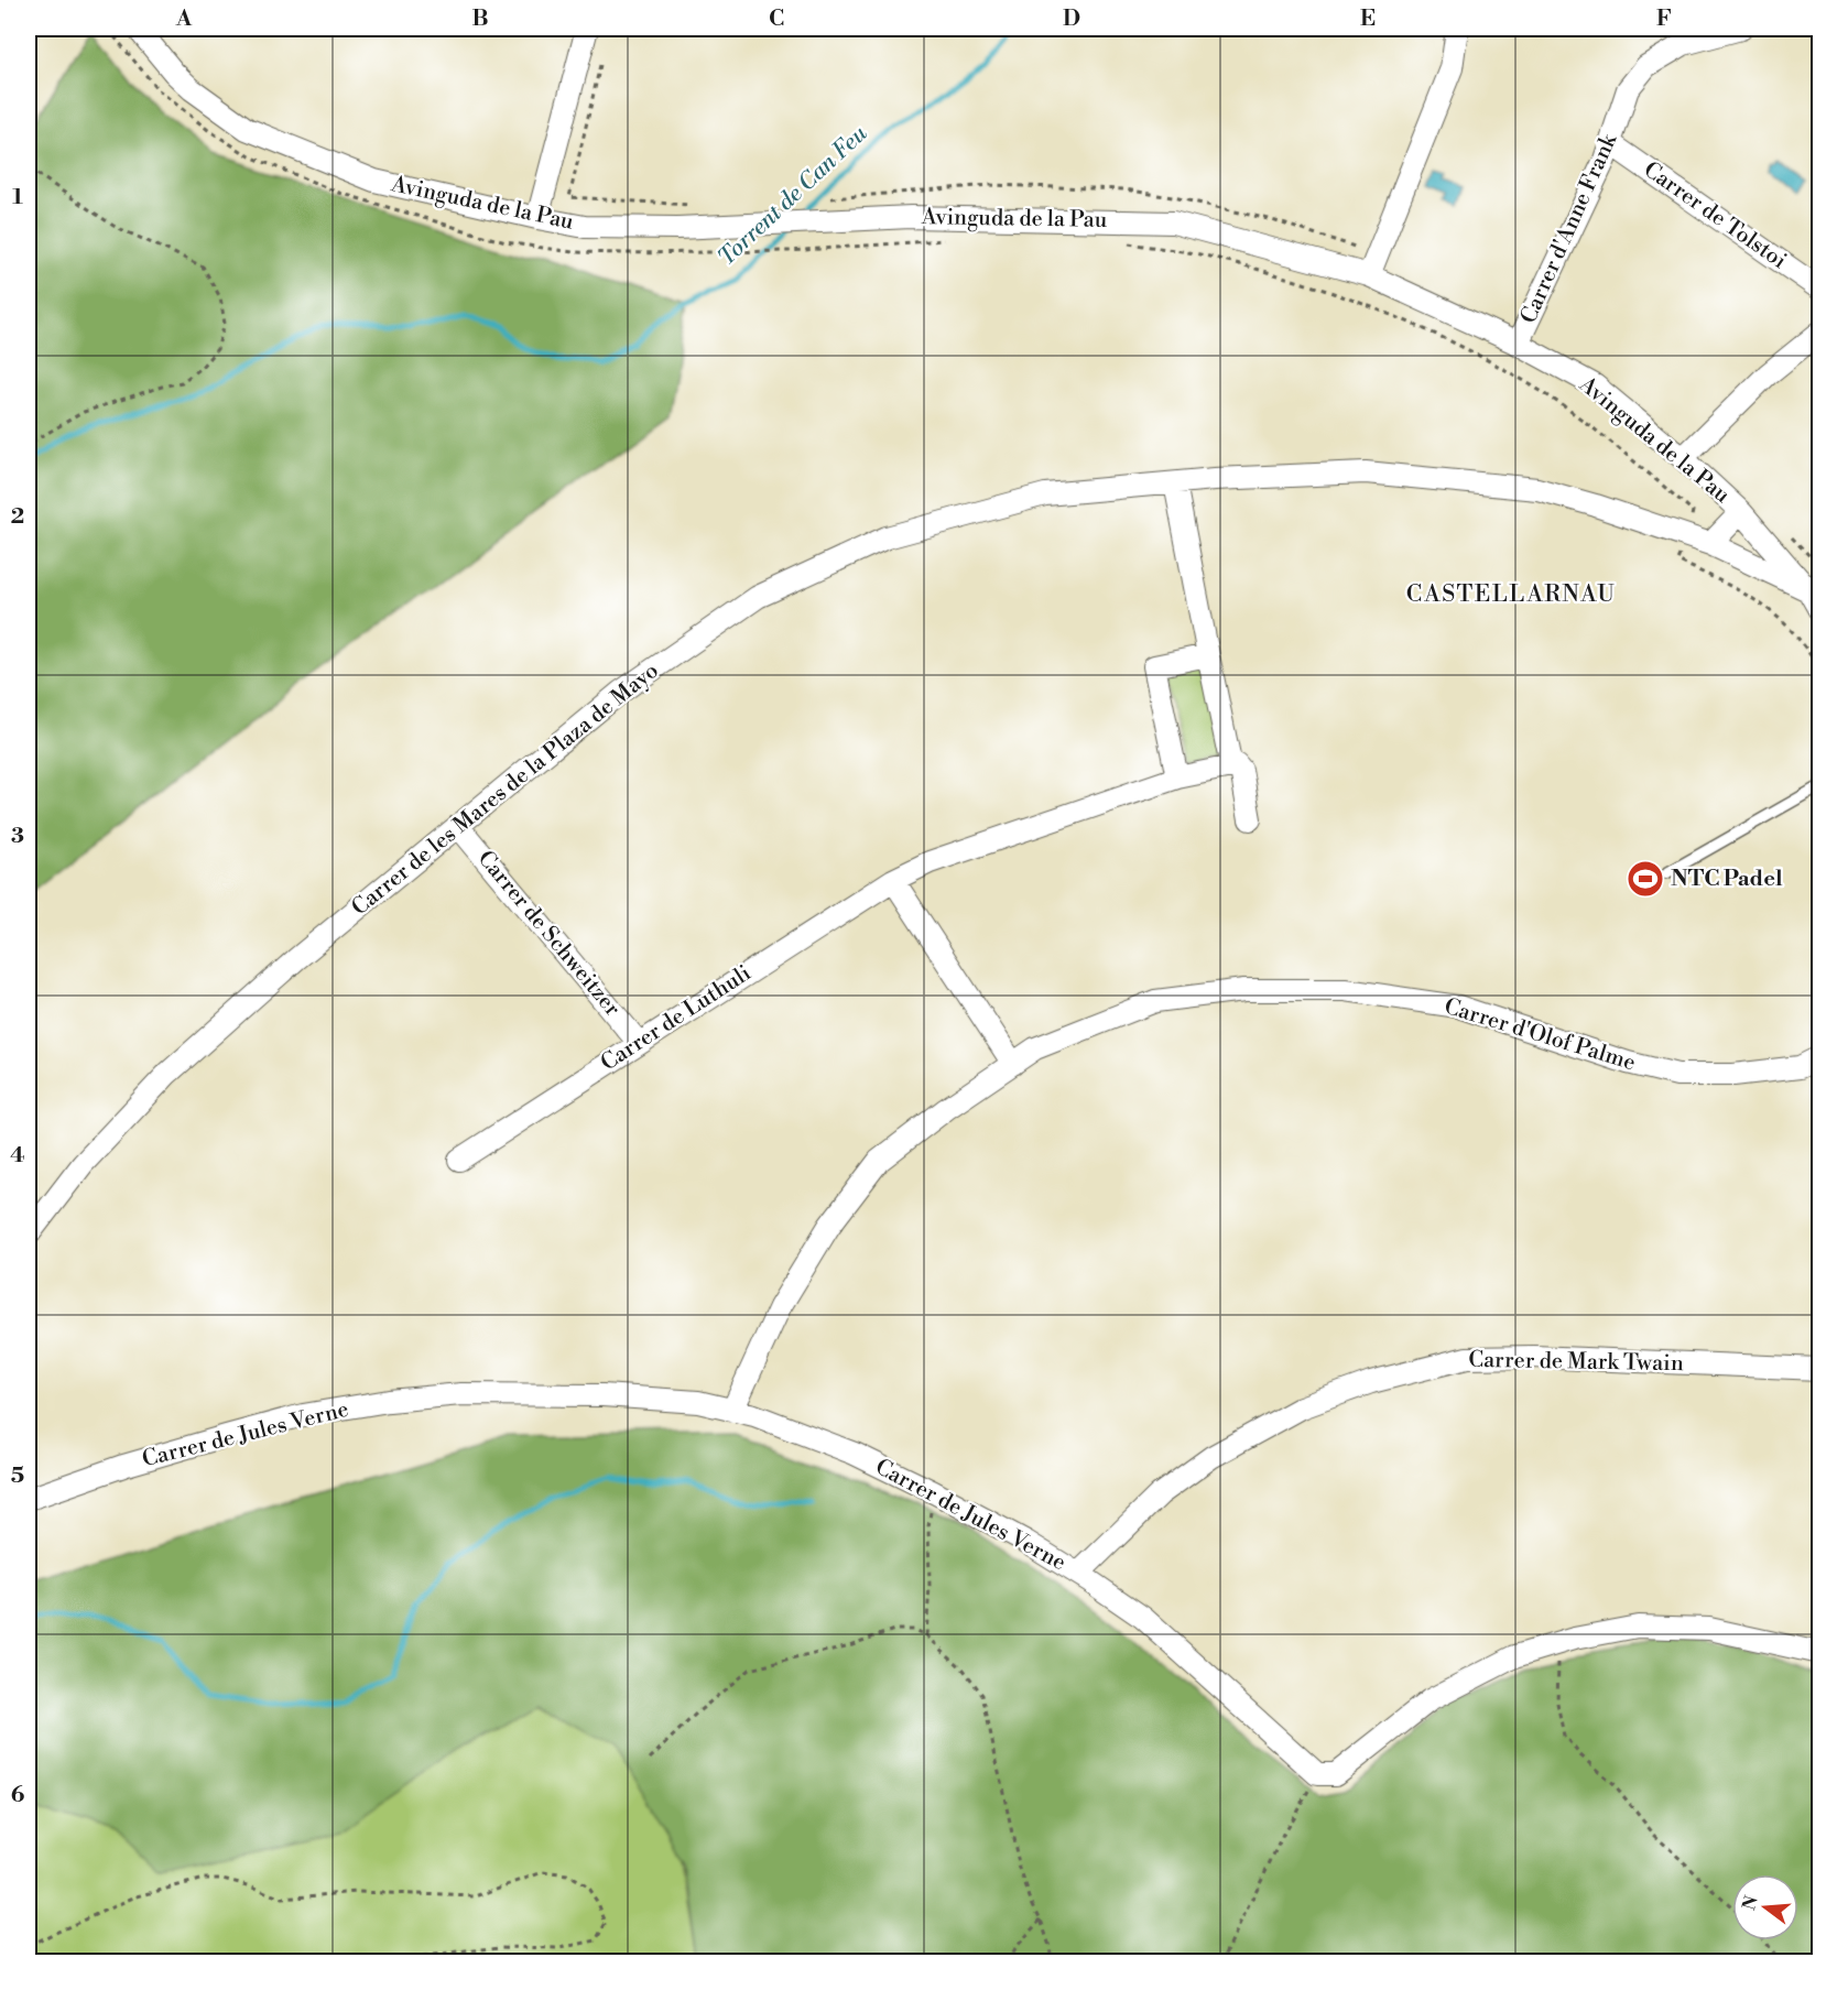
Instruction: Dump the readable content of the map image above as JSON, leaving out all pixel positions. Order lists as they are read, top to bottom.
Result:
{
  "streets": {
    "street": [
      "Avinguda de la Pau",
      "Carrer de Tolstoi",
      "Carrer d'Anne Frank",
      "Carrer de les Mares de la Plaza de Mayo",
      "Carrer de Schweitzer",
      "Carrer de Luthuli",
      "Carrer d'Olof Palme",
      "Carrer de Mark Twain",
      "Carrer de Jules Verne"
    ]
  },
  "crossings": [
    ["Avinguda de la Pau", "Carrer d'Anne Frank"],
    ["Avinguda de la Pau", "Carrer de les Mares de la Plaza de Mayo"],
    ["Carrer de Tolstoi", "Carrer d'Anne Frank"],
    ["Carrer de les Mares de la Plaza de Mayo", "Carrer de Schweitzer"],
    ["Carrer de Schweitzer", "Carrer de Luthuli"],
    ["Carrer d'Olof Palme", "Carrer de Jules Verne"],
    ["Carrer de Mark Twain", "Carrer de Jules Verne"]
  ],
  "districts": ["CASTELLARNAU"],
  "water": ["Torrent de Can Feu"],
  "places": {
    "sports": ["NTC Padel"]
  },
  "north": "left",
  "grid": {
    "columns": [
      "A",
      "B",
      "C",
      "D",
      "E",
      "F"
    ],
    "rows": [
      "1",
      "2",
      "3",
      "4",
      "5",
      "6"
    ]
  }
}
